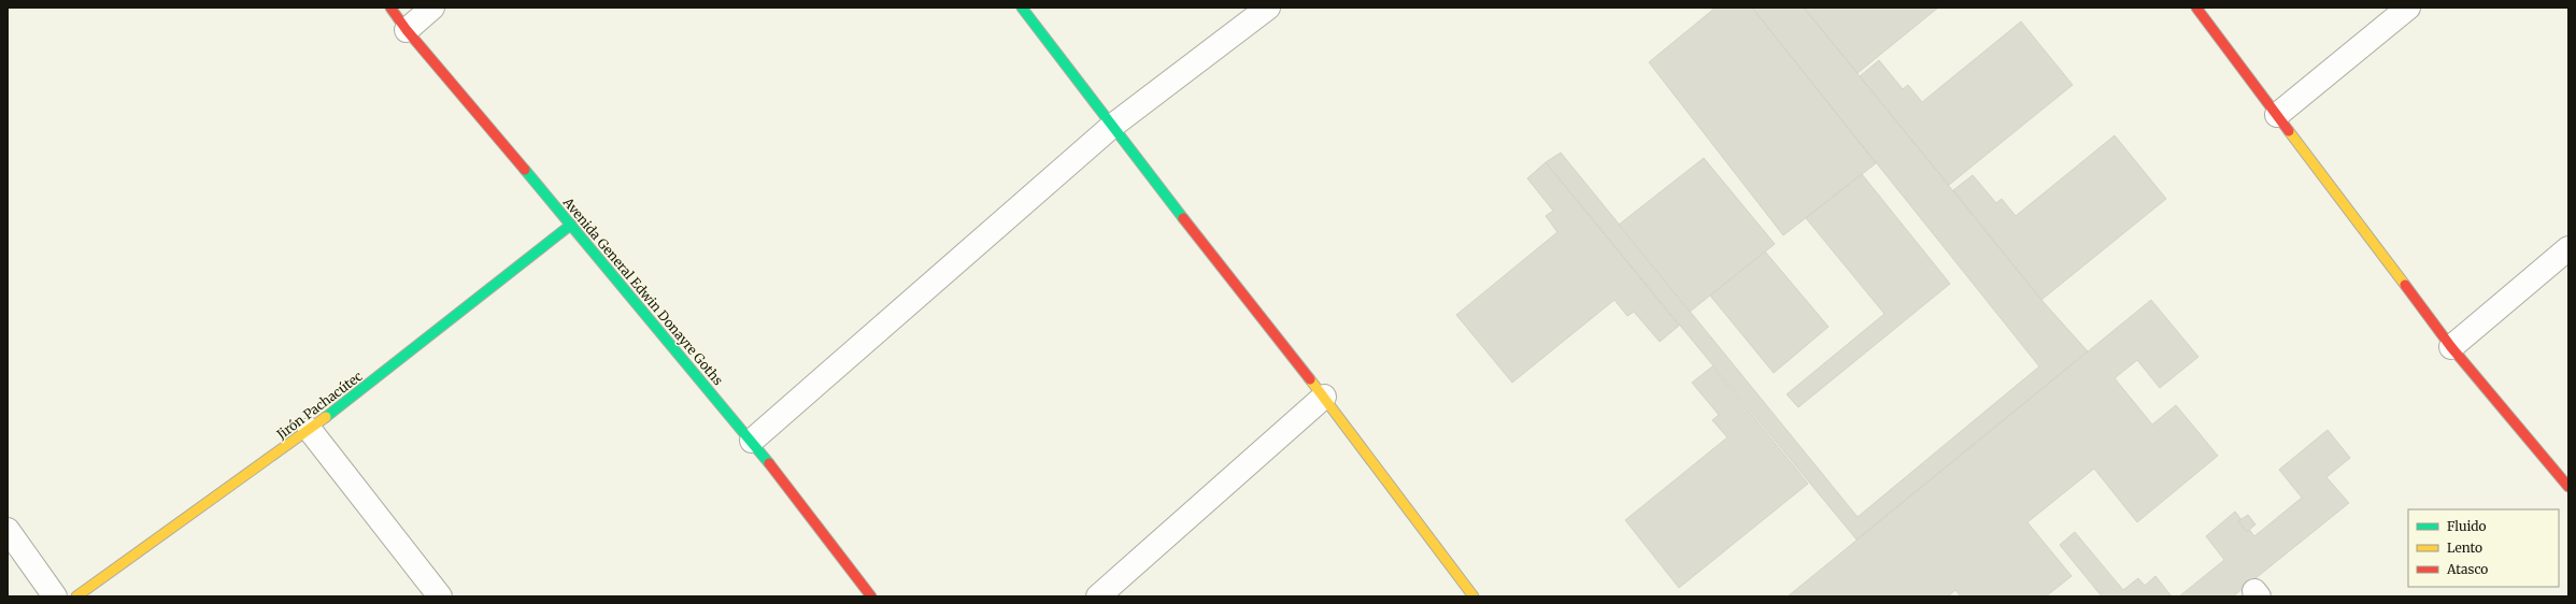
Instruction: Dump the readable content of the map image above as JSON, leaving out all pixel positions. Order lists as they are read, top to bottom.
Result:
{
  "streets": {
    "street": ["Avenida General Edwin Donayre Goths", "Jirón Pachacútec"]
  },
  "crossings": [
    ["Avenida General Edwin Donayre Goths", "Jirón Pachacútec"]
  ],
  "legend": ["Fluido", "Lento", "Atasco"]
}
